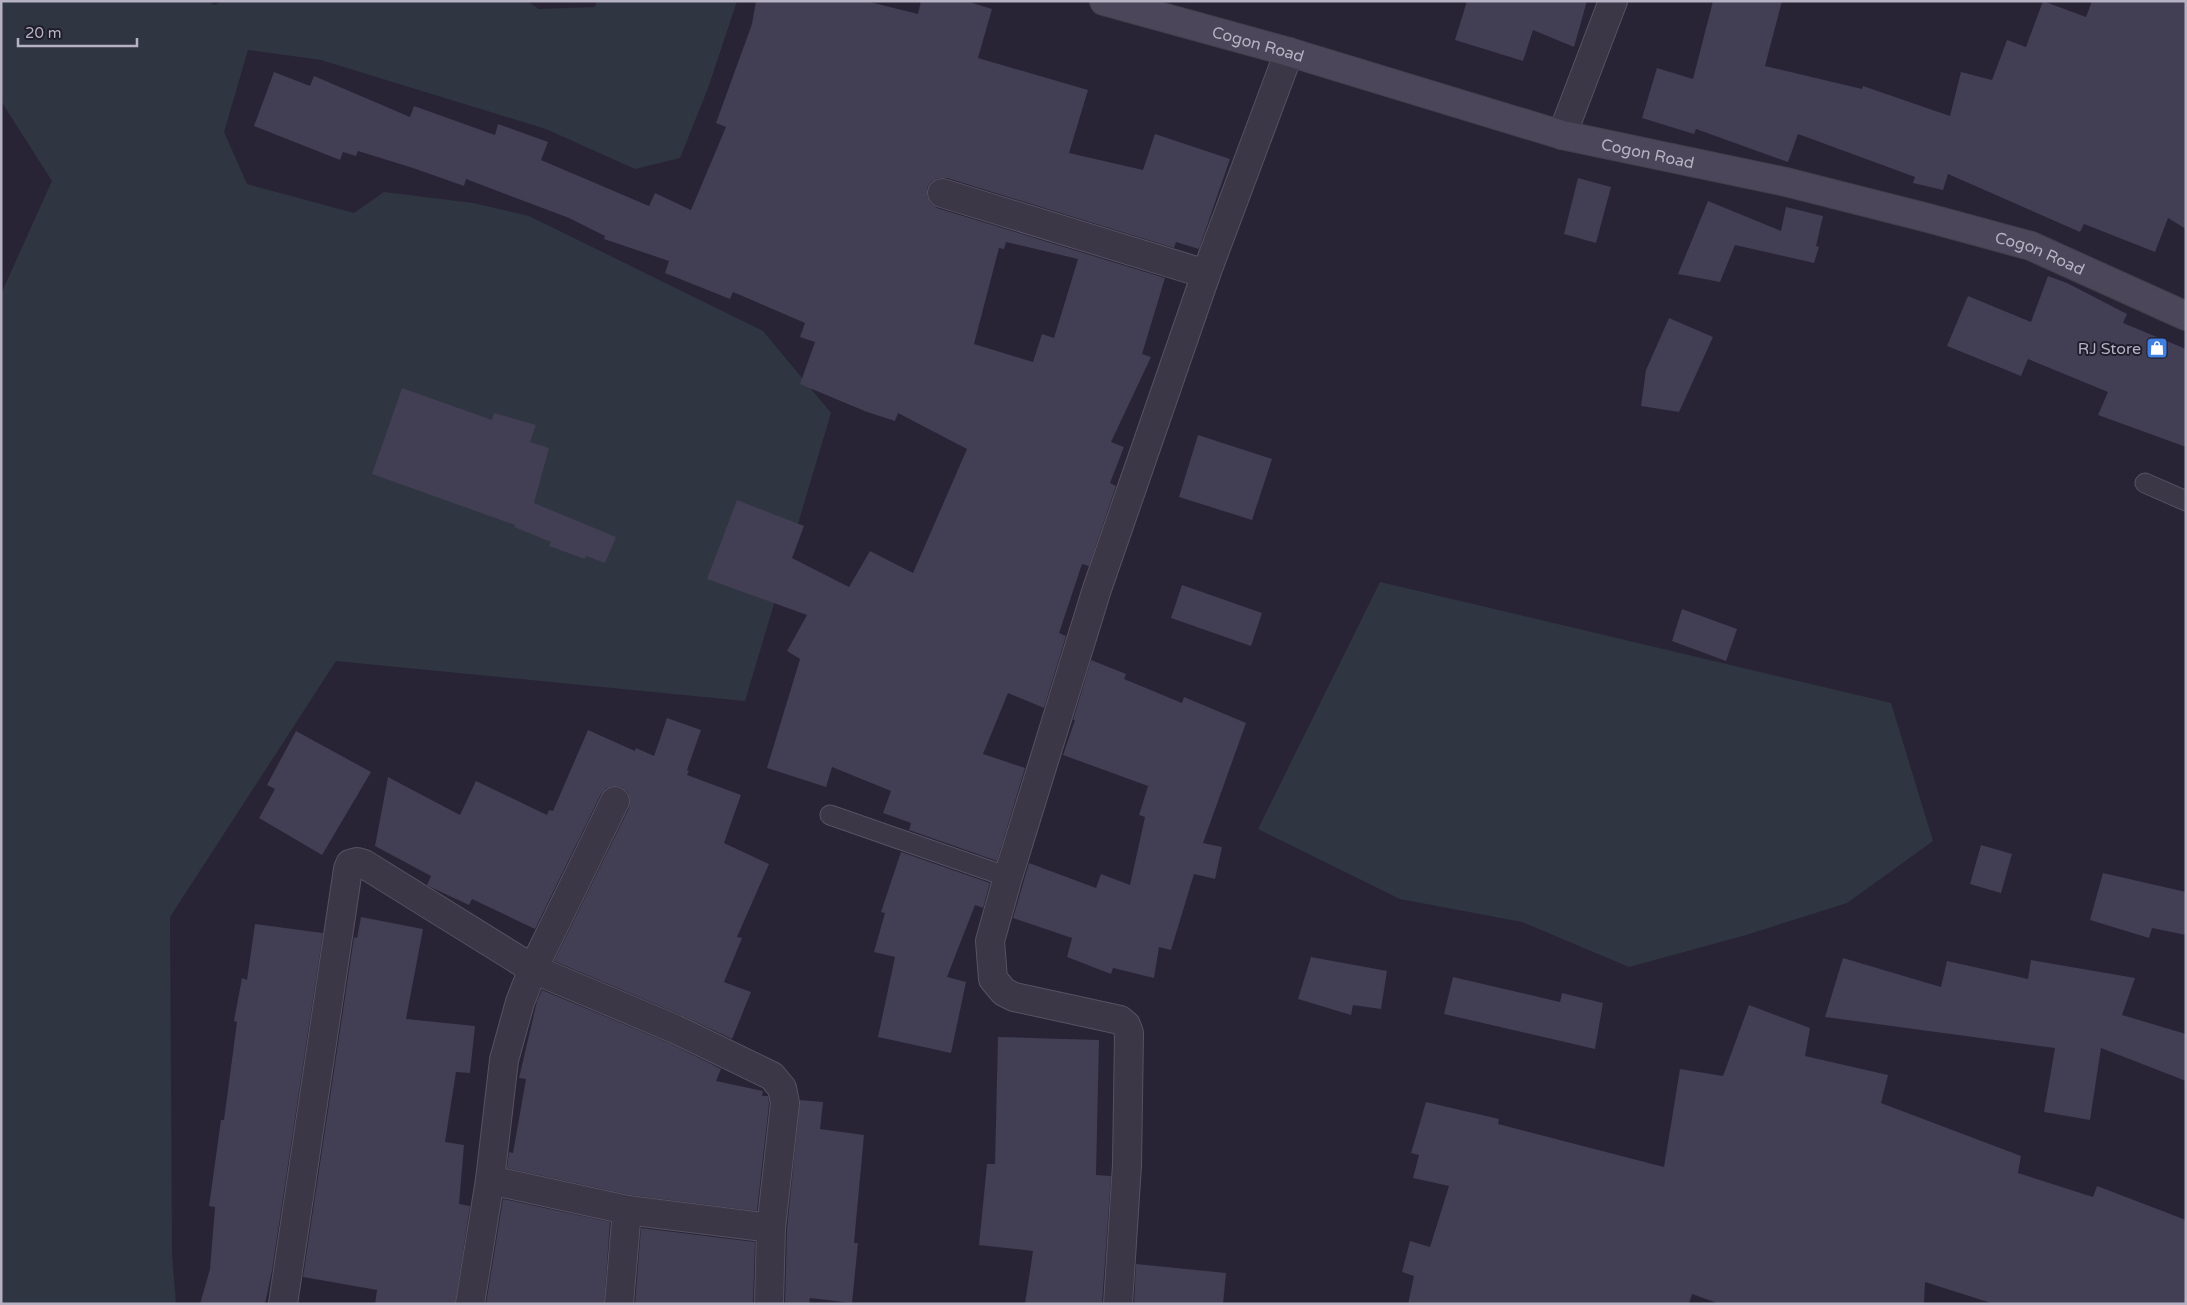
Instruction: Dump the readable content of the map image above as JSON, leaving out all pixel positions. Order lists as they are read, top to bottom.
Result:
{
  "streets": {
    "street": ["Cogon Road"]
  },
  "places": {
    "shop": ["RJ Store"]
  },
  "scale_bar": "20 m"
}
